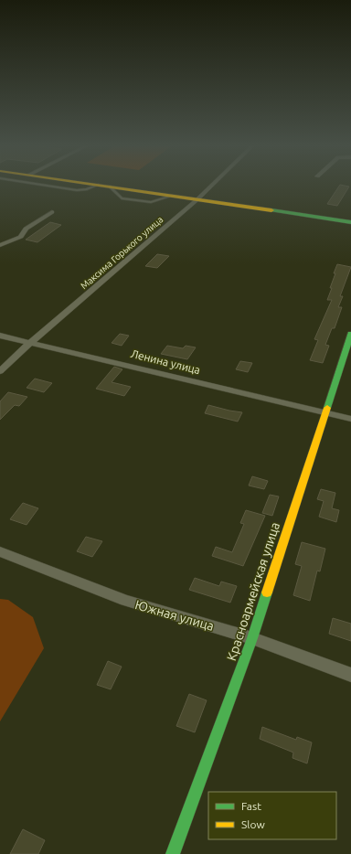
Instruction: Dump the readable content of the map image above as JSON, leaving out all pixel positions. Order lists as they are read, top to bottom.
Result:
{
  "streets": {
    "main road": ["Красноармейская улица"],
    "street": ["Максима Горького улица", "Ленина улица", "Южная улица"]
  },
  "crossings": [
    ["Максима Горького улица", "Ленина улица"],
    ["Ленина улица", "Красноармейская улица"],
    ["Красноармейская улица", "Южная улица"]
  ],
  "legend": ["Fast", "Slow"]
}
